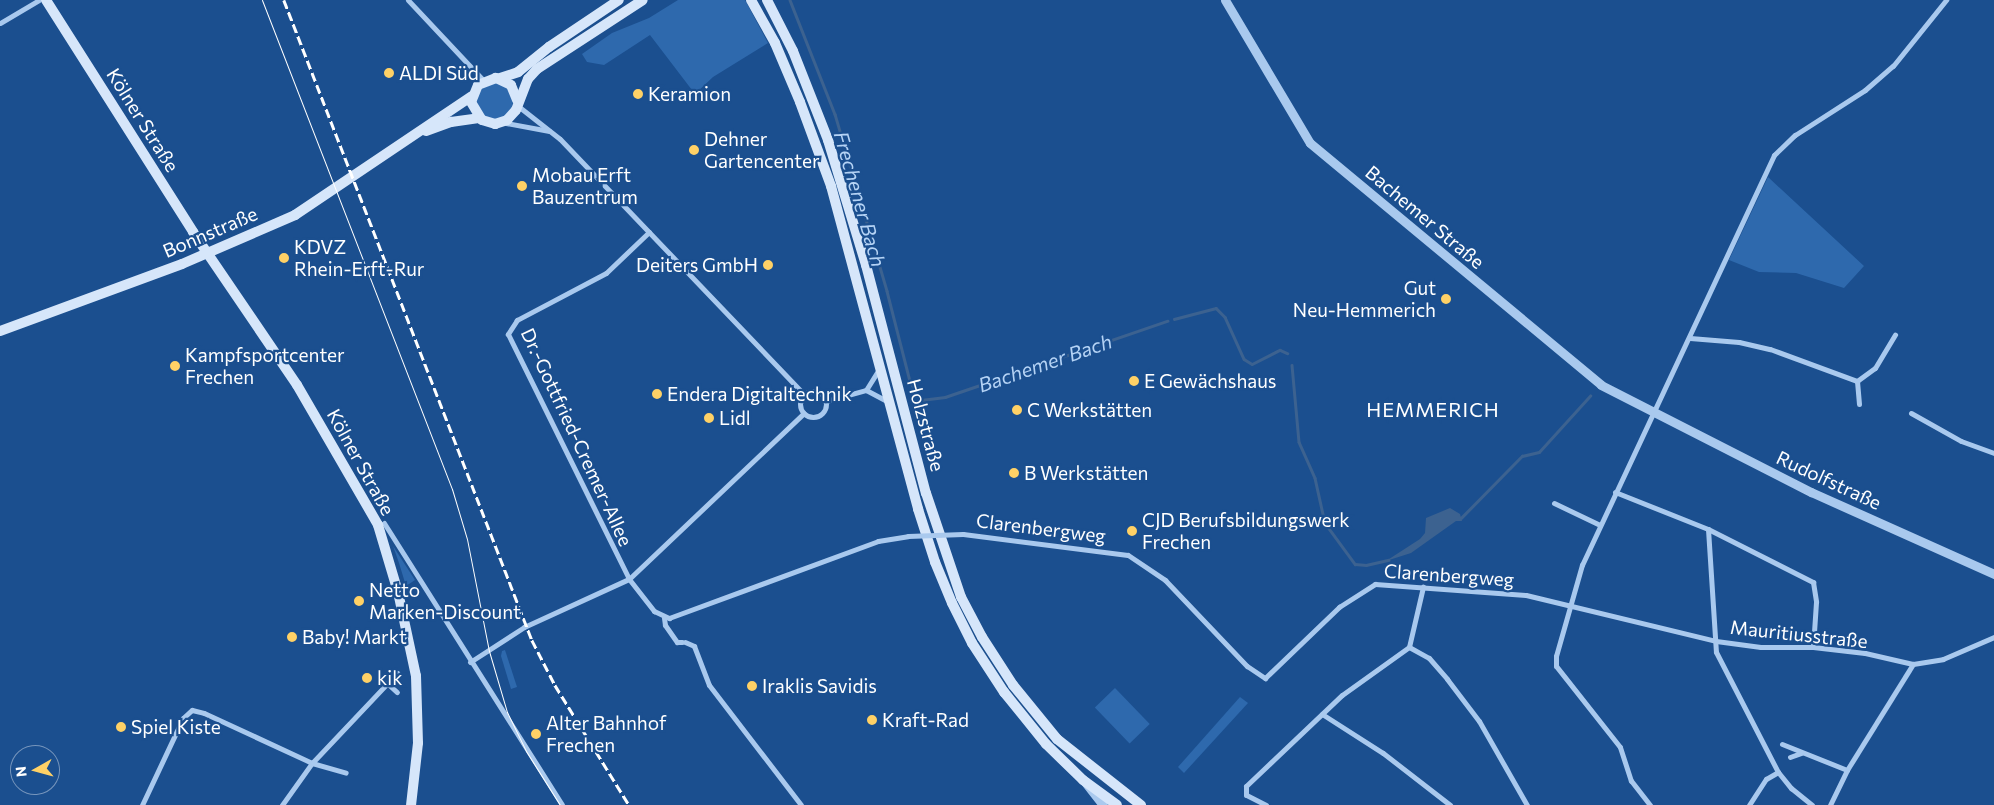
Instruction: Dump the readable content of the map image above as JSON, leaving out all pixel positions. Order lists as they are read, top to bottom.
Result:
{
  "streets": {
    "main road": ["Kölner Straße", "Bonnstraße", "Holzstraße"],
    "street": [
      "Bachemer Straße",
      "Dr.-Gottfried-Cremer-Allee",
      "Rudolfstraße",
      "Clarenbergweg",
      "Mauritiusstraße"
    ]
  },
  "crossings": [
    ["Kölner Straße", "Bonnstraße"],
    ["Kölner Straße", "Dr.-Gottfried-Cremer-Allee"],
    ["Bachemer Straße", "Rudolfstraße"],
    ["Dr.-Gottfried-Cremer-Allee", "Clarenbergweg"],
    ["Clarenbergweg", "Mauritiusstraße"]
  ],
  "districts": ["HEMMERICH"],
  "water": ["Frechener Bach", "Bachemer Bach"],
  "places": [
    "ALDI Süd",
    "Keramion",
    "Dehner Gartencenter",
    "Mobau Erft Bauzentrum",
    "KDVZ Rhein-Erft-Rur",
    "Deiters GmbH",
    "Gut Neu-Hemmerich",
    "Kampfsportcenter Frechen",
    "E Gewächshaus",
    "Endera Digitaltechnik",
    "C Werkstätten",
    "Lidl",
    "B Werkstätten",
    "CJD Berufsbildungswerk Frechen",
    "Netto Marken-Discount",
    "Baby! Markt",
    "kik",
    "Iraklis Savidis",
    "Kraft-Rad",
    "Spiel Kiste",
    "Alter Bahnhof Frechen"
  ],
  "north": "left"
}
